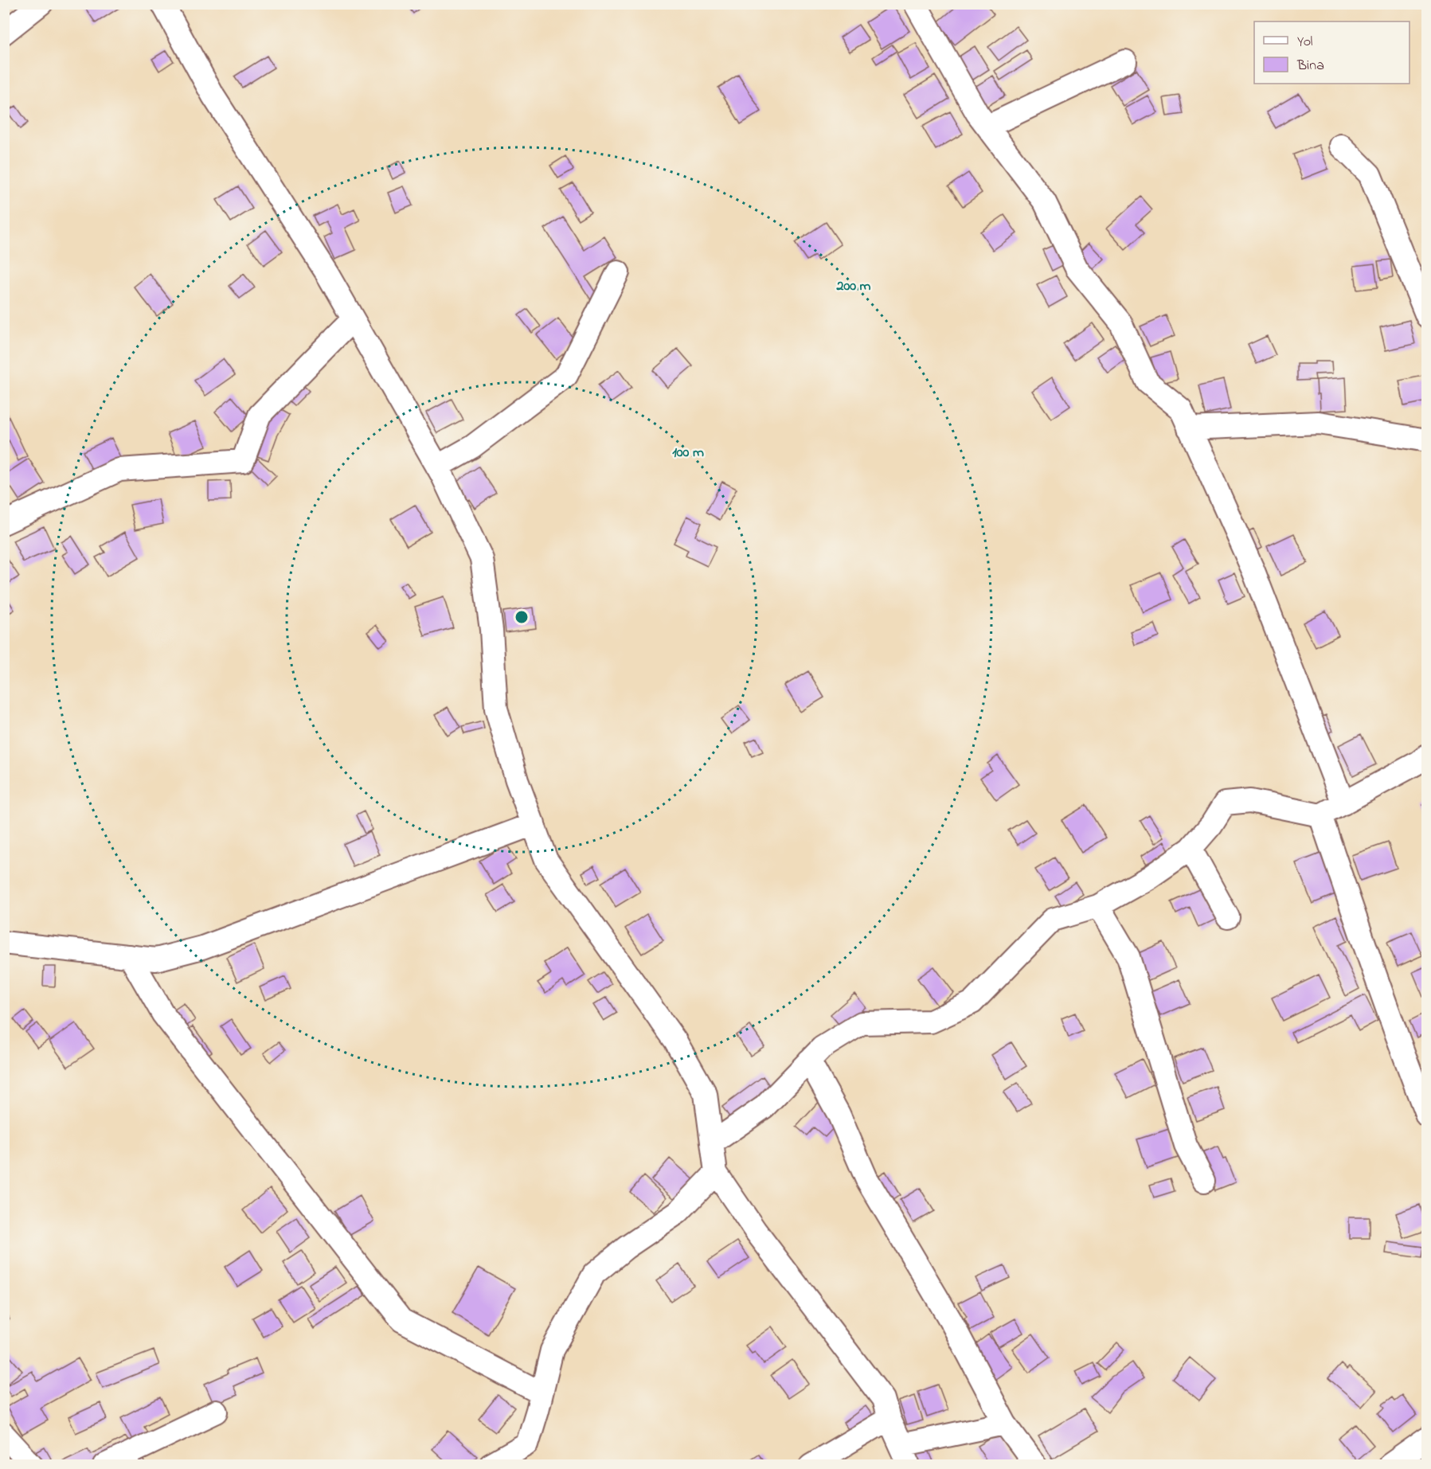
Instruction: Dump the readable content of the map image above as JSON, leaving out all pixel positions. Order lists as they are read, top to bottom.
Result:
{
  "legend": ["Yol", "Bina"],
  "rings": ["200 m", "100 m"]
}
